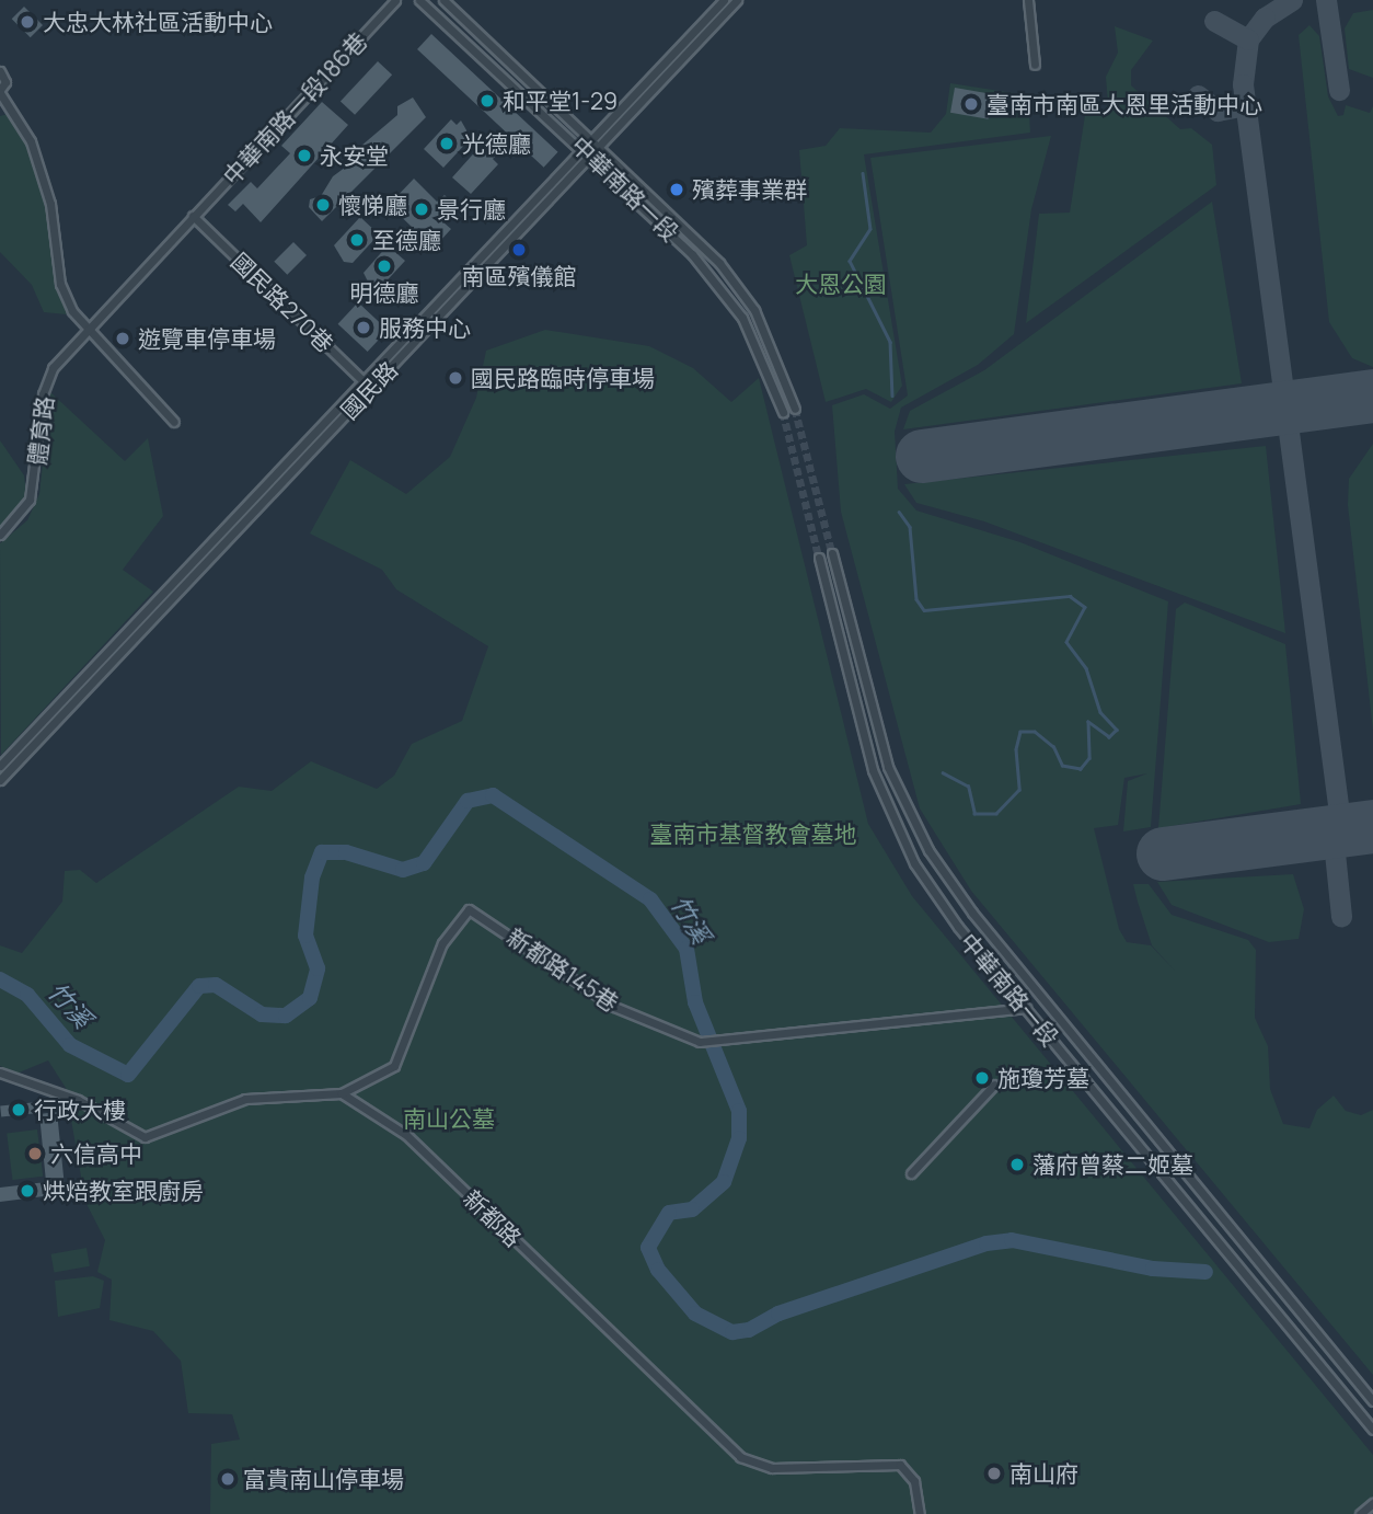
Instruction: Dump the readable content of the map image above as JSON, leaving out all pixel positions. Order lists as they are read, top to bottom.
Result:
{
  "streets": {
    "street": [
      "中華南路一段186巷",
      "中華南路一段",
      "國民路270巷",
      "國民路",
      "體育路",
      "新都路145巷",
      "新都路"
    ]
  },
  "crossings": [
    ["中華南路一段186巷", "國民路270巷"],
    ["中華南路一段186巷", "體育路"],
    ["中華南路一段", "國民路"],
    ["中華南路一段", "新都路145巷"],
    ["國民路270巷", "國民路"],
    ["新都路145巷", "新都路"]
  ],
  "water": ["竹溪"],
  "parks": ["大恩公園", "臺南市基督教會墓地", "南山公墓"],
  "places": [
    "大忠大林社區活動中心",
    "和平堂1-29",
    "臺南市南區大恩里活動中心",
    "光德廳",
    "永安堂",
    "殯葬事業群",
    "懷悌廳",
    "景行廳",
    "至德廳",
    "南區殯儀館",
    "明德廳",
    "服務中心",
    "遊覽車停車場",
    "國民路臨時停車場",
    "施瓊芳墓",
    "行政大樓",
    "六信高中",
    "藩府曾蔡二姬墓",
    "烘焙教室跟廚房",
    "南山府",
    "富貴南山停車場"
  ]
}
